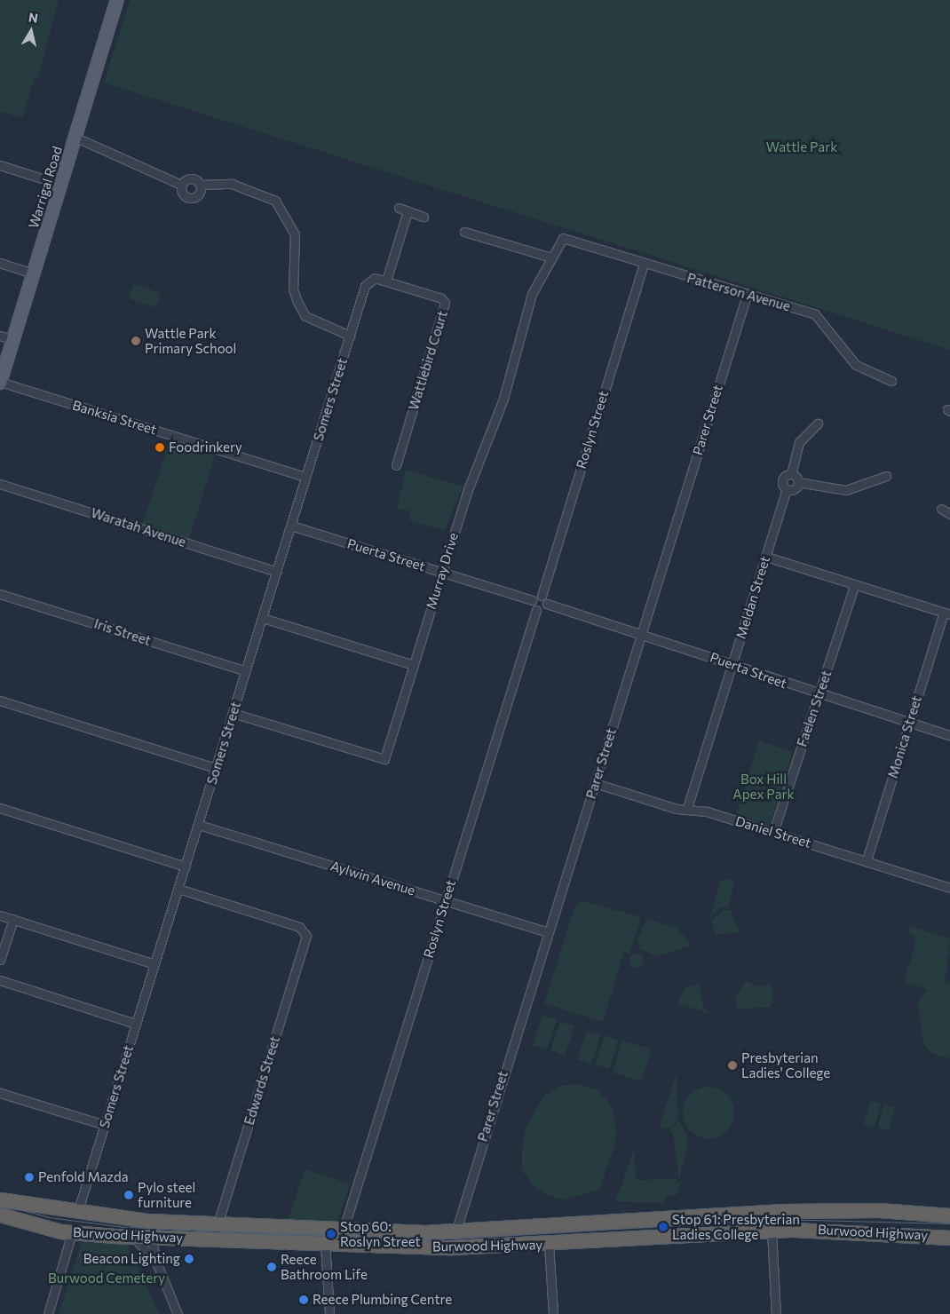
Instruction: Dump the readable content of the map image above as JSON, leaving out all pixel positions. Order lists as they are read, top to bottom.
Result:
{
  "streets": {
    "highway": ["Burwood Highway"],
    "main road": ["Warrigal Road"],
    "street": [
      "Patterson Avenue",
      "Wattlebird Court",
      "Somers Street",
      "Banksia Street",
      "Parer Street",
      "Roslyn Street",
      "Waratah Avenue",
      "Puerta Street",
      "Murray Drive",
      "Meldan Street",
      "Iris Street",
      "Faelen Street",
      "Monica Street",
      "Daniel Street",
      "Aylwin Avenue",
      "Edwards Street"
    ]
  },
  "crossings": [
    ["Warrigal Road", "Banksia Street"],
    ["Patterson Avenue", "Parer Street"],
    ["Patterson Avenue", "Roslyn Street"],
    ["Patterson Avenue", "Murray Drive"],
    ["Wattlebird Court", "Somers Street"],
    ["Somers Street", "Banksia Street"],
    ["Somers Street", "Waratah Avenue"],
    ["Somers Street", "Puerta Street"],
    ["Somers Street", "Murray Drive"],
    ["Somers Street", "Iris Street"],
    ["Somers Street", "Aylwin Avenue"],
    ["Somers Street", "Edwards Street"],
    ["Somers Street", "Burwood Highway"],
    ["Parer Street", "Puerta Street"],
    ["Parer Street", "Daniel Street"],
    ["Parer Street", "Aylwin Avenue"],
    ["Parer Street", "Burwood Highway"],
    ["Roslyn Street", "Aylwin Avenue"],
    ["Roslyn Street", "Burwood Highway"],
    ["Puerta Street", "Murray Drive"],
    ["Puerta Street", "Meldan Street"],
    ["Puerta Street", "Faelen Street"],
    ["Puerta Street", "Monica Street"],
    ["Meldan Street", "Daniel Street"],
    ["Faelen Street", "Daniel Street"],
    ["Monica Street", "Daniel Street"],
    ["Edwards Street", "Burwood Highway"]
  ],
  "parks": ["Wattle Park", "Box Hill Apex Park", "Burwood Cemetery"],
  "places": [
    "Wattle Park Primary School",
    "Foodrinkery",
    "Presbyterian Ladies' College",
    "Penfold Mazda",
    "Pylo steel furniture",
    "Stop 61: Presbyterian Ladies College",
    "Stop 60: Roslyn Street",
    "Beacon Lighting",
    "Reece Bathroom Life",
    "Reece Plumbing Centre"
  ],
  "north": "top"
}
